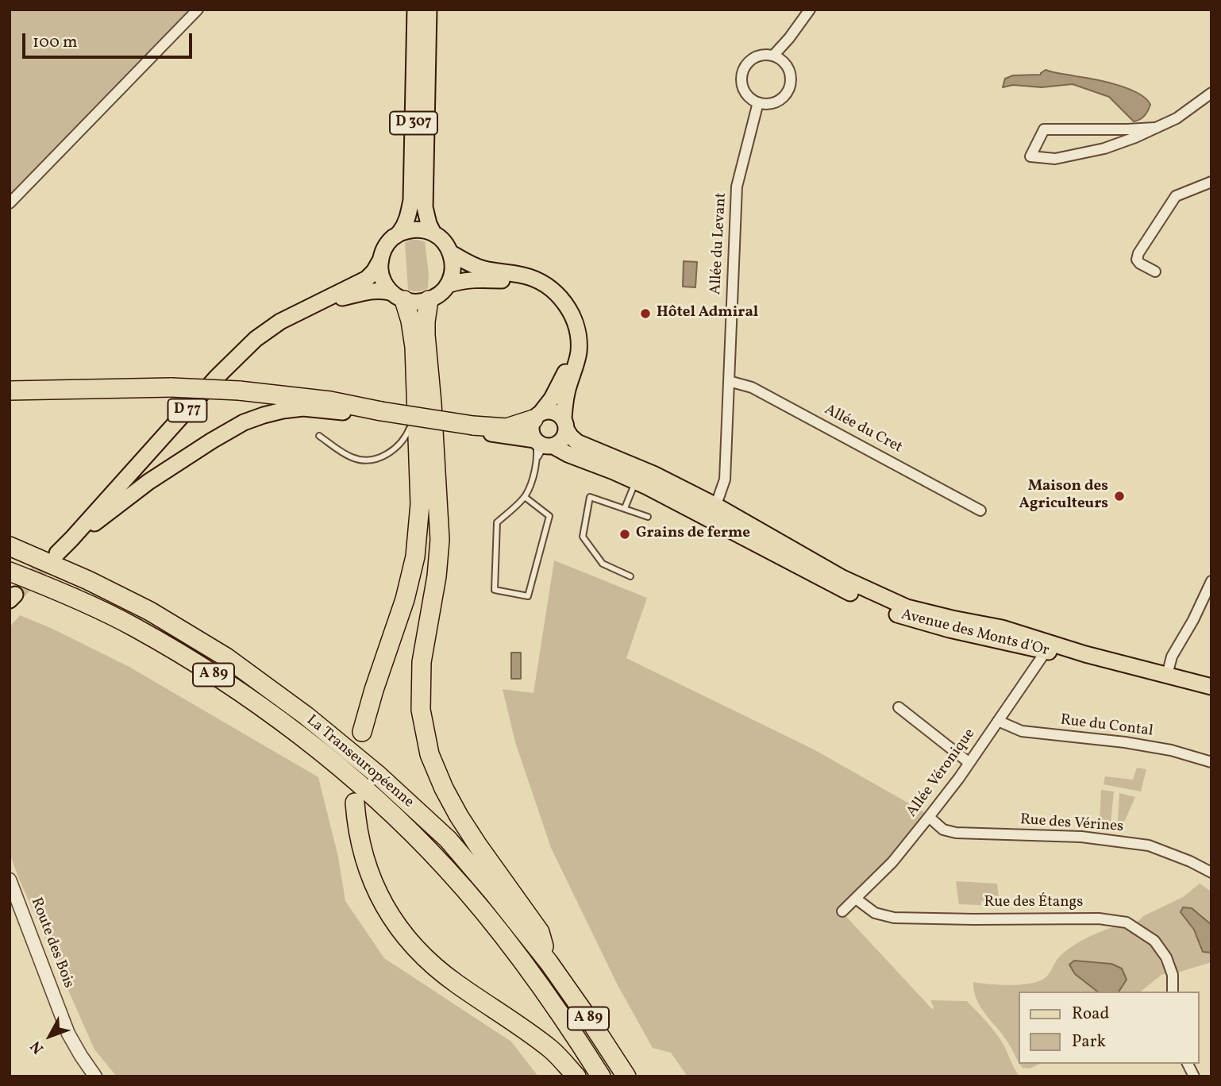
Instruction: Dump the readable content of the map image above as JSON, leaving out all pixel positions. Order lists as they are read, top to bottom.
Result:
{
  "streets": {
    "highway": ["A 89", "La Transeuropéenne"],
    "main road": ["D 307", "D 77", "Avenue des Monts d'Or"],
    "street": [
      "Allée du Levant",
      "Allée du Cret",
      "Rue du Contal",
      "Allée Véronique",
      "Rue des Vérines",
      "Rue des Étangs",
      "Route des Bois"
    ]
  },
  "crossings": [
    ["D 307", "D 77"],
    ["Allée du Levant", "Allée du Cret"],
    ["Allée du Levant", "Avenue des Monts d'Or"],
    ["Avenue des Monts d'Or", "Allée Véronique"],
    ["Rue du Contal", "Allée Véronique"],
    ["Allée Véronique", "Rue des Vérines"],
    ["Allée Véronique", "Rue des Étangs"]
  ],
  "places": ["Hôtel Admiral", "Maison des Agriculteurs", "Grains de ferme"],
  "legend": ["Road", "Park"],
  "scale_bar": "100 m",
  "north": "bottom left"
}
